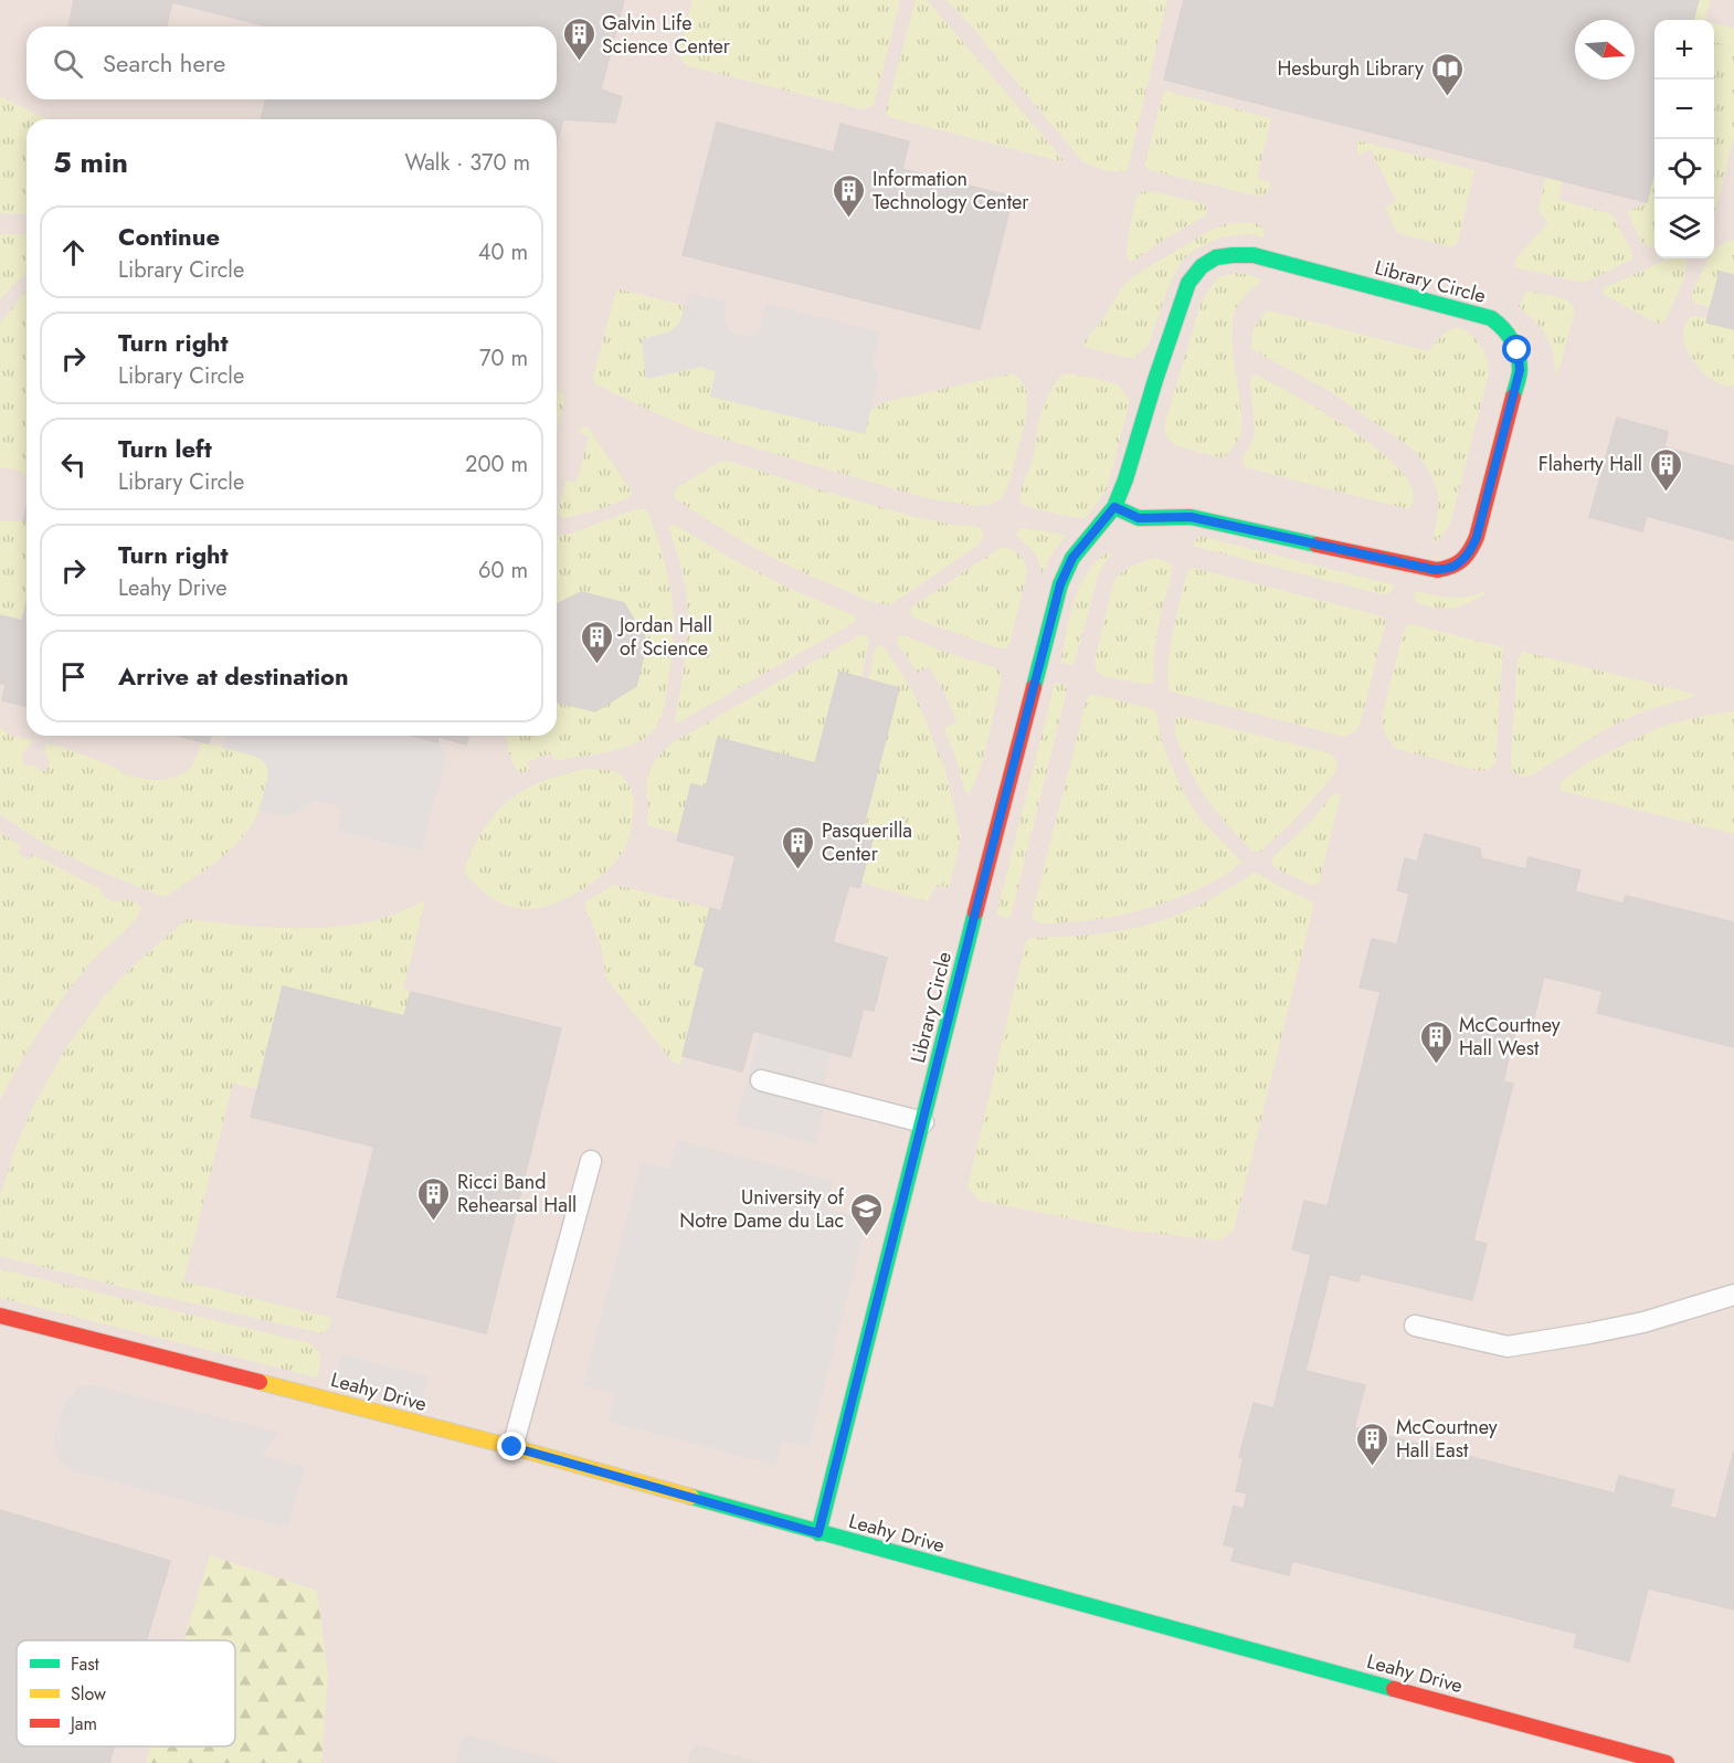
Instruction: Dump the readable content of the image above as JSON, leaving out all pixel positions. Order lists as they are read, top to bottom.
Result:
{
  "streets": {
    "street": ["Library Circle", "Leahy Drive"]
  },
  "crossings": [
    ["Library Circle", "Leahy Drive"]
  ],
  "places": {
    "building": [
      "Galvin Life Science Center",
      "Information Technology Center",
      "Flaherty Hall",
      "Jordan Hall of Science",
      "Pasquerilla Center",
      "McCourtney Hall West",
      "Ricci Band Rehearsal Hall",
      "McCourtney Hall East"
    ],
    "library": ["Hesburgh Library"],
    "school or university": ["University of Notre Dame du Lac"]
  },
  "legend": ["Fast", "Slow", "Jam"],
  "north": "right",
  "page": {
    "map_buttons": ["+", "−"],
    "search": "Search here",
    "heading": ["5 min", "Walk · 370 m"],
    "list": [
      ["Continue", "Library Circle", "40 m"],
      ["Turn right", "Library Circle", "70 m"],
      ["Turn left", "Library Circle", "200 m"],
      ["Turn right", "Leahy Drive", "60 m"],
      "Arrive at destination"
    ]
  }
}
